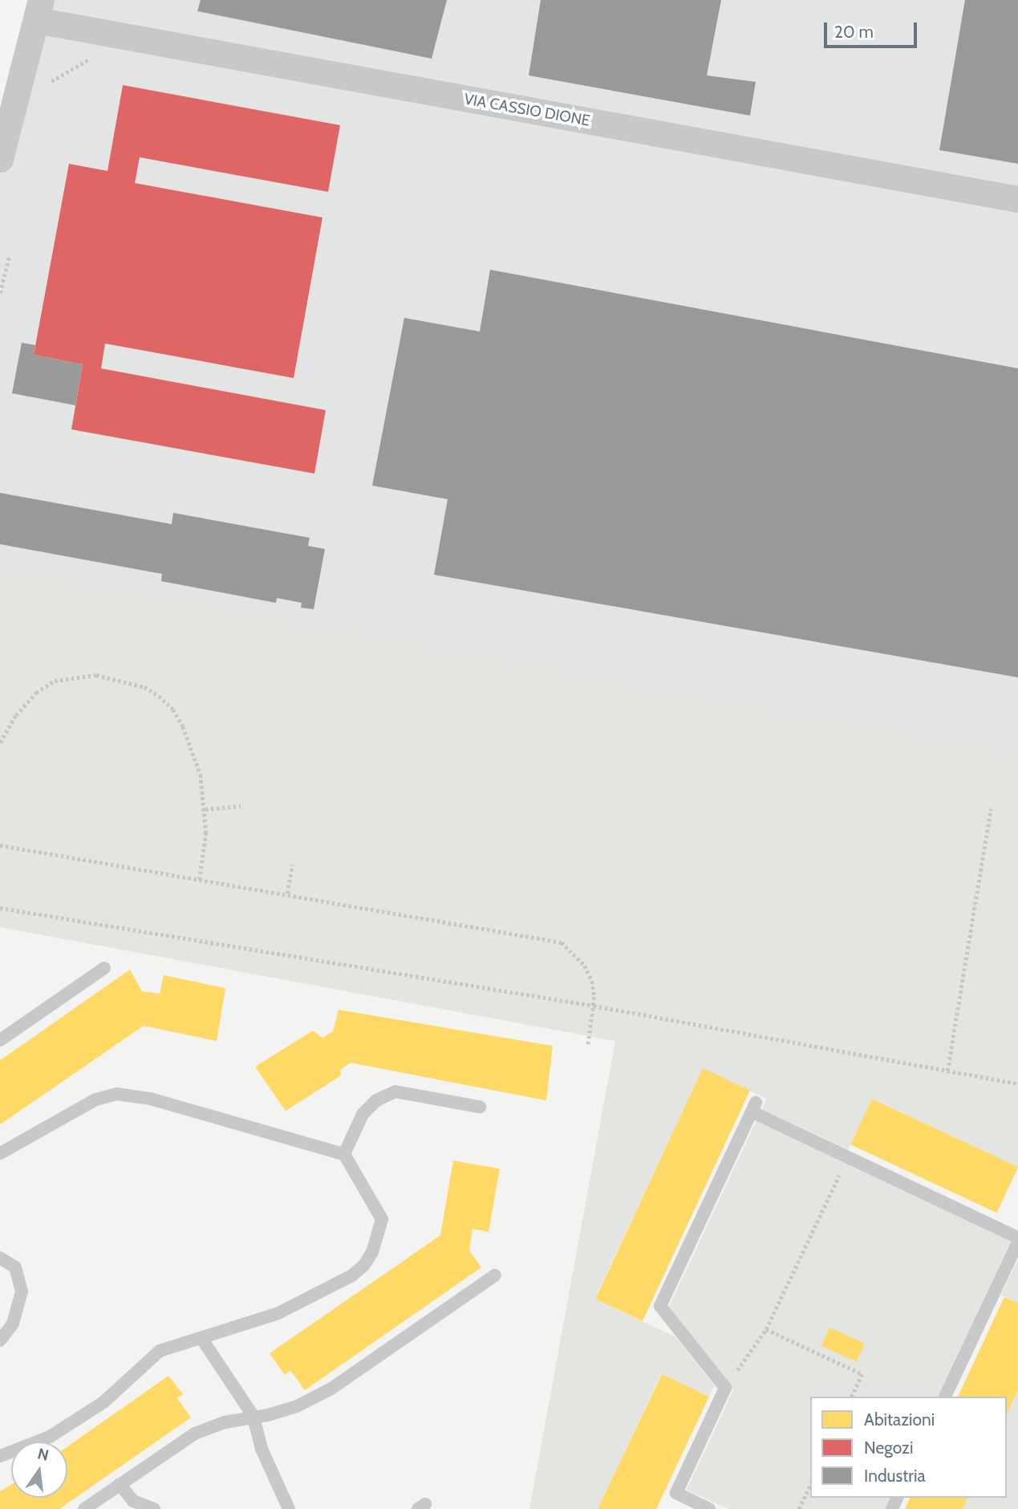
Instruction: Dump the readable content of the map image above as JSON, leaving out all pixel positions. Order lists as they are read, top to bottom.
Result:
{
  "streets": {
    "street": ["VIA CASSIO DIONE"]
  },
  "legend": ["Abitazioni", "Negozi", "Industria"],
  "scale_bar": "20 m",
  "north": "top"
}
